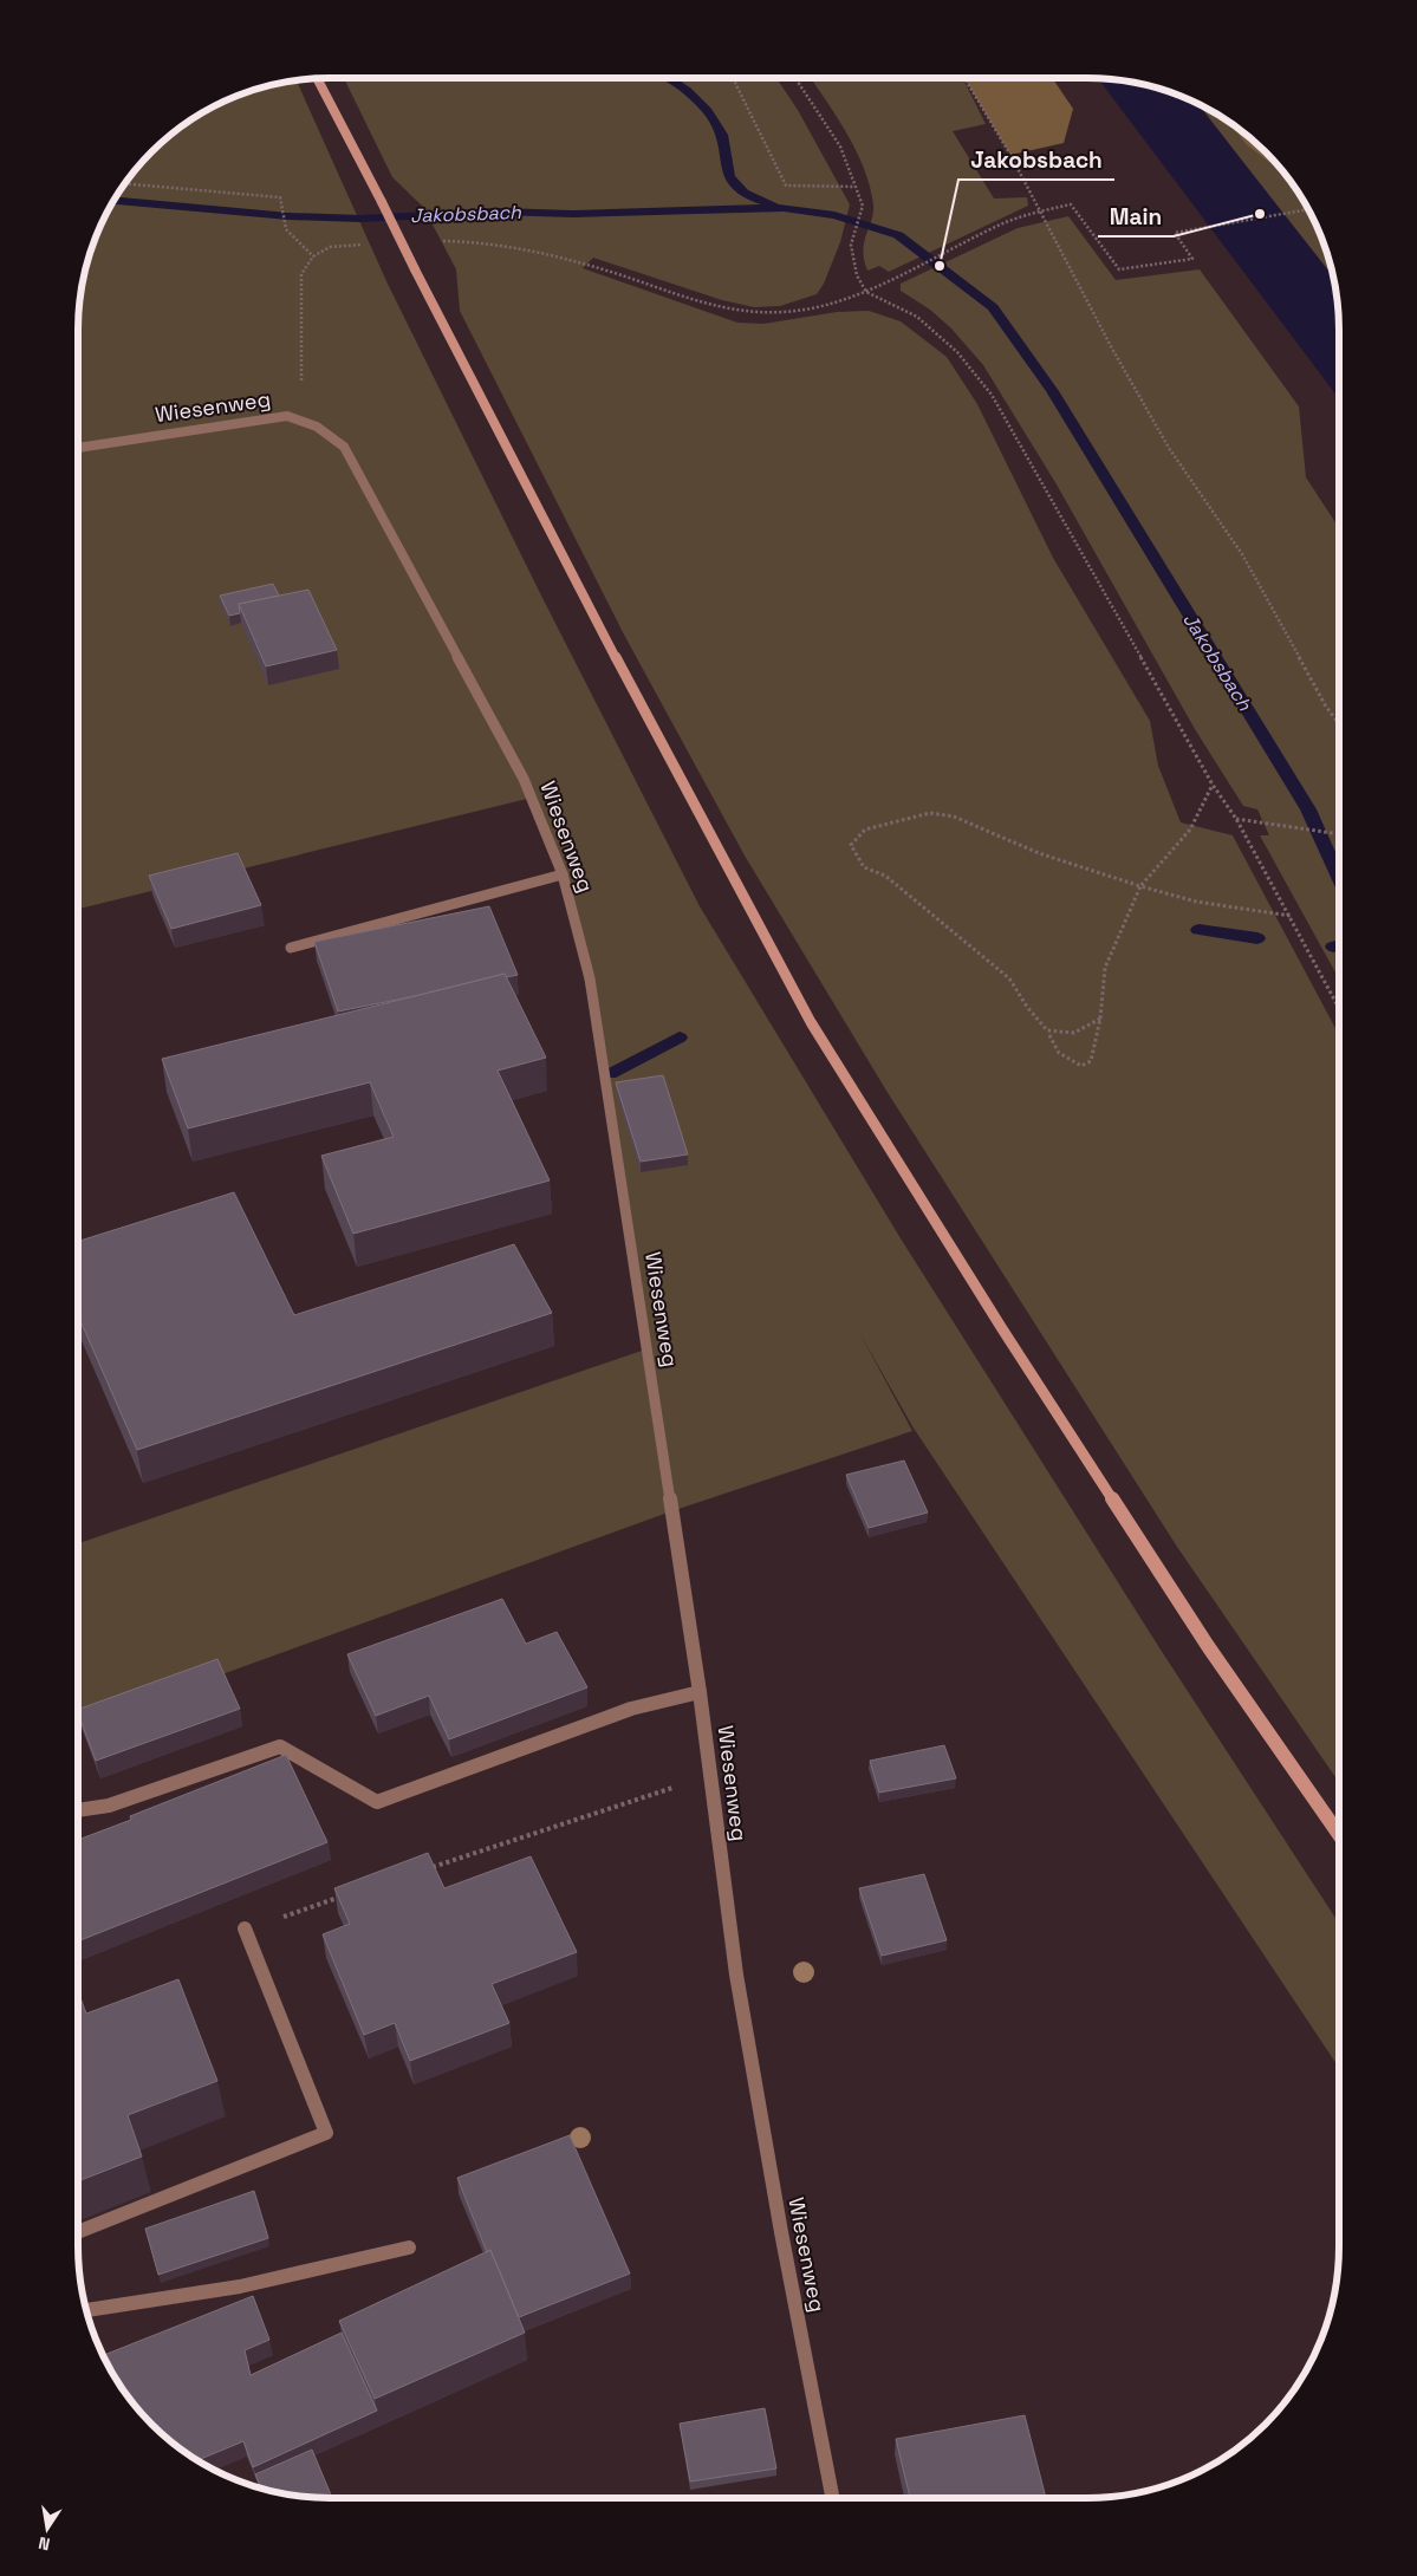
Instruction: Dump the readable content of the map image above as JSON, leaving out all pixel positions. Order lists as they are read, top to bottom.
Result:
{
  "streets": {
    "street": ["Wiesenweg"]
  },
  "water": ["Jakobsbach"],
  "places": ["Main", "Jakobsbach"],
  "north": "bottom"
}
